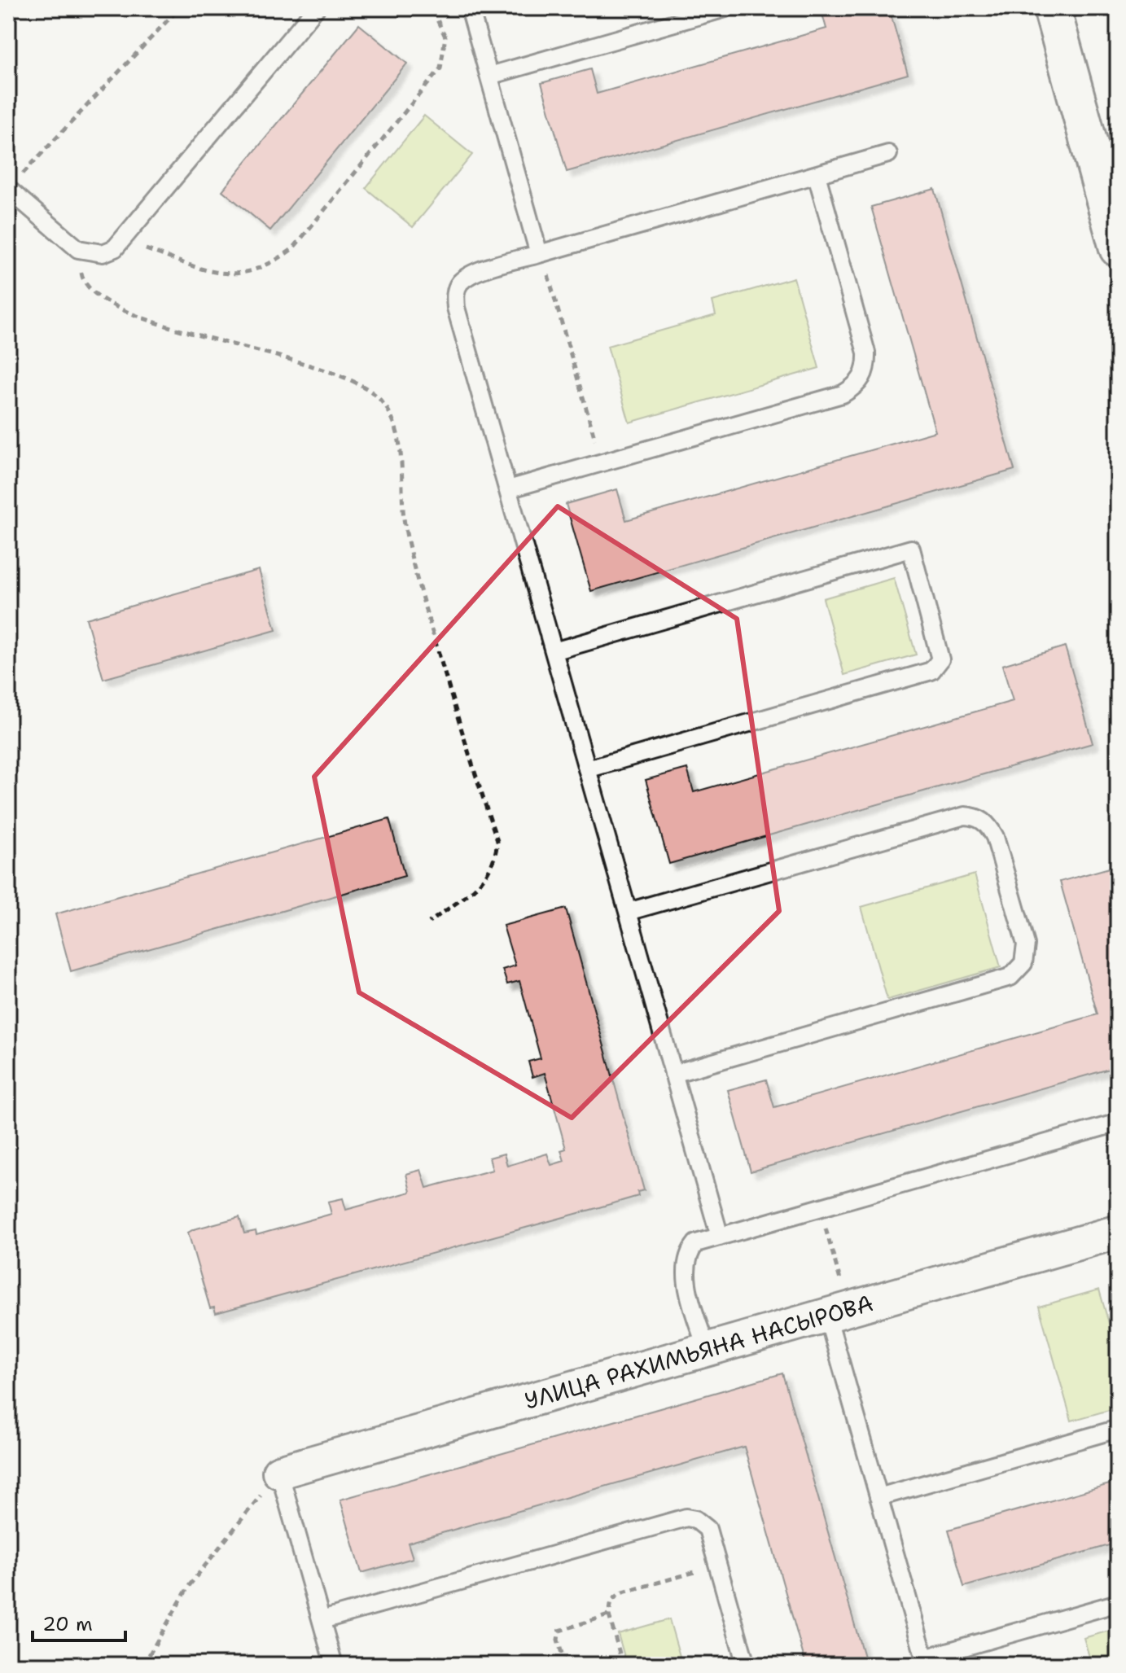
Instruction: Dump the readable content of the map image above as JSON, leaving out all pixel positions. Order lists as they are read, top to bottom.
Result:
{
  "streets": {
    "street": ["УЛИЦА РАХИМЬЯНА НАСЫРОВА"]
  },
  "scale_bar": "20 m"
}
